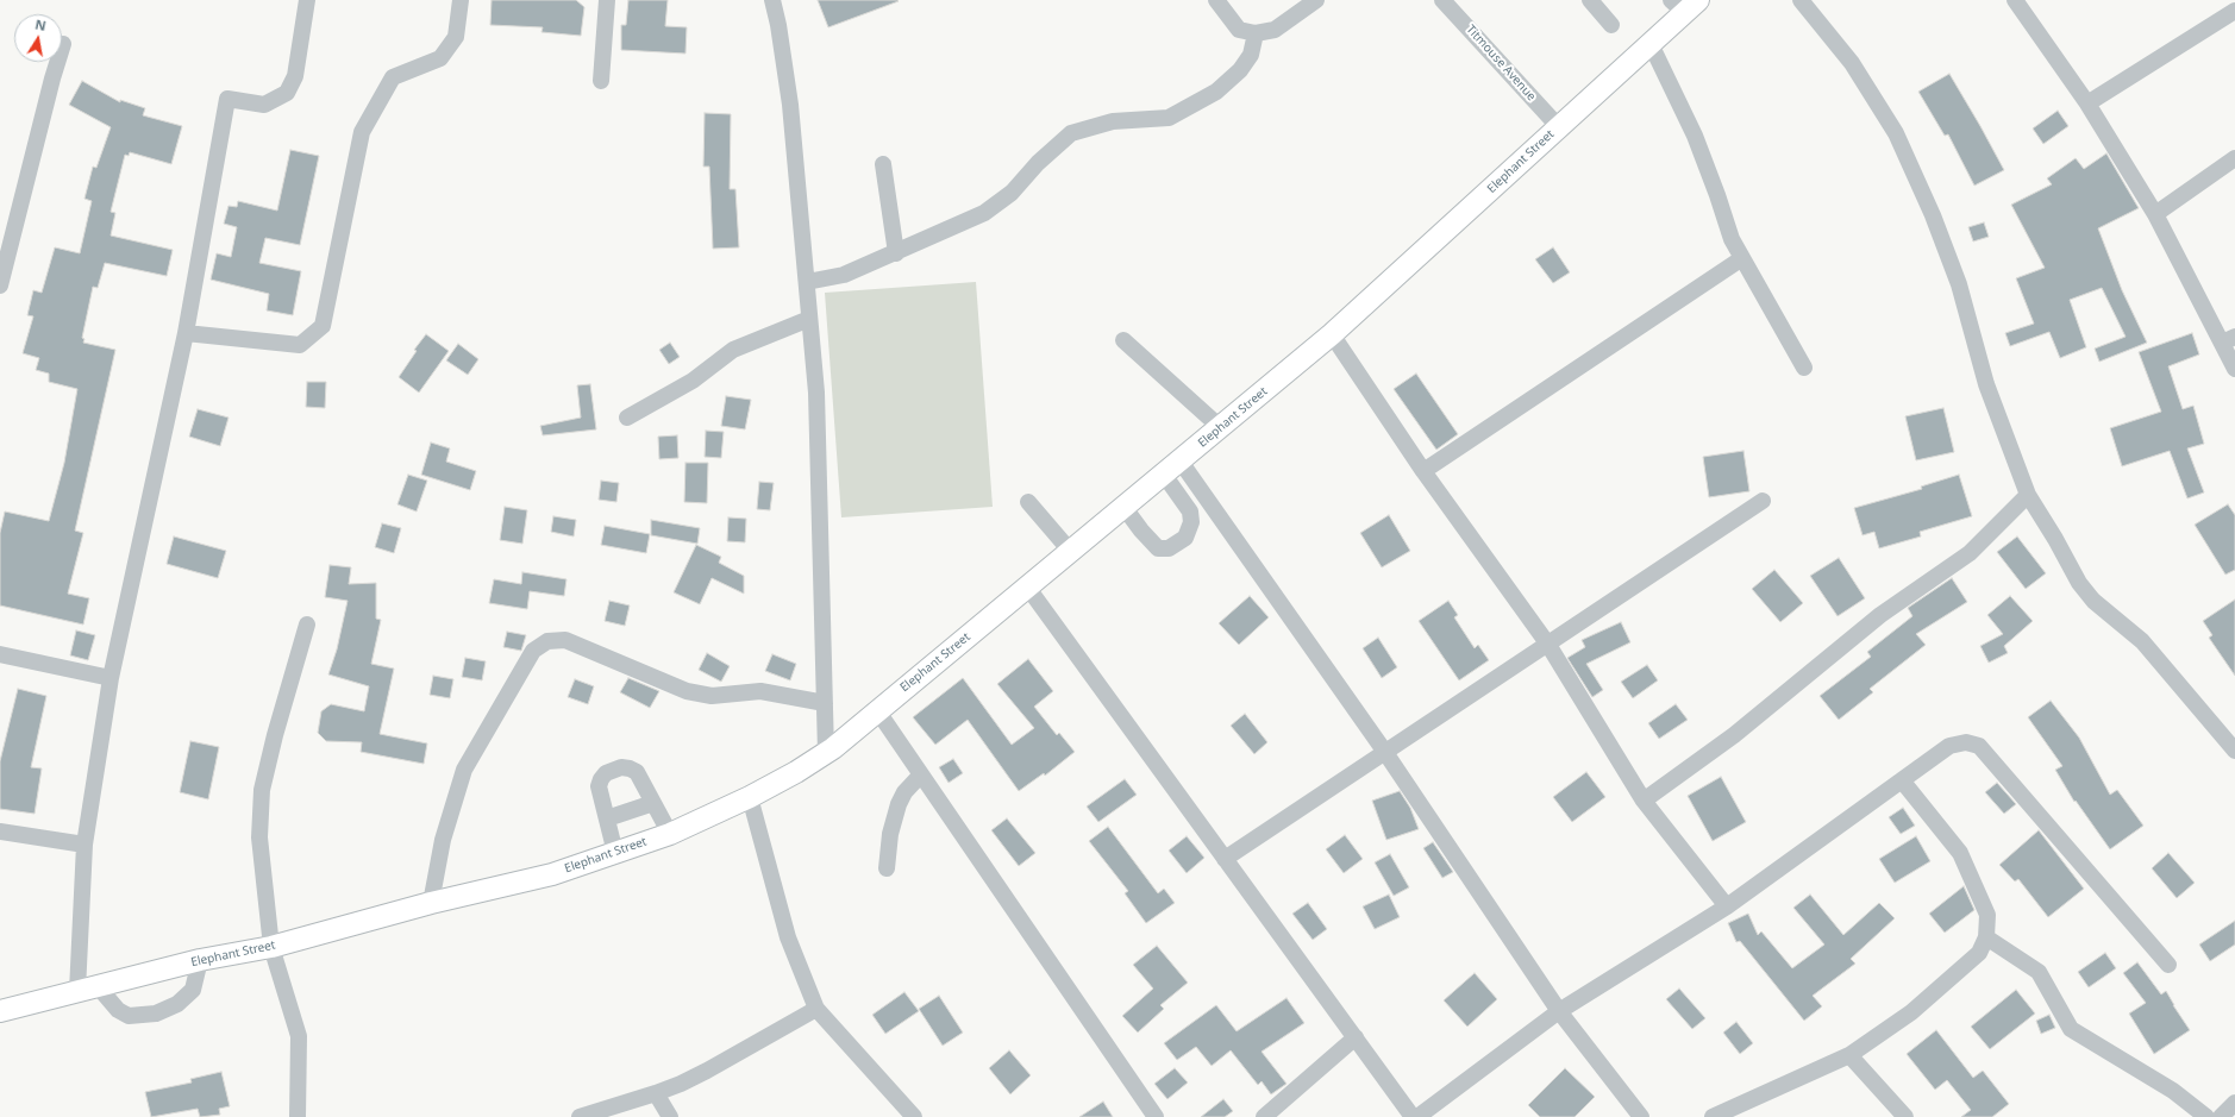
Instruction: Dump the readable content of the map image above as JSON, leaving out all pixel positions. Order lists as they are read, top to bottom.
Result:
{
  "streets": {
    "main road": ["Elephant Street"],
    "street": ["Titmouse Avenue"]
  },
  "crossings": [
    ["Titmouse Avenue", "Elephant Street"]
  ],
  "north": "top"
}
